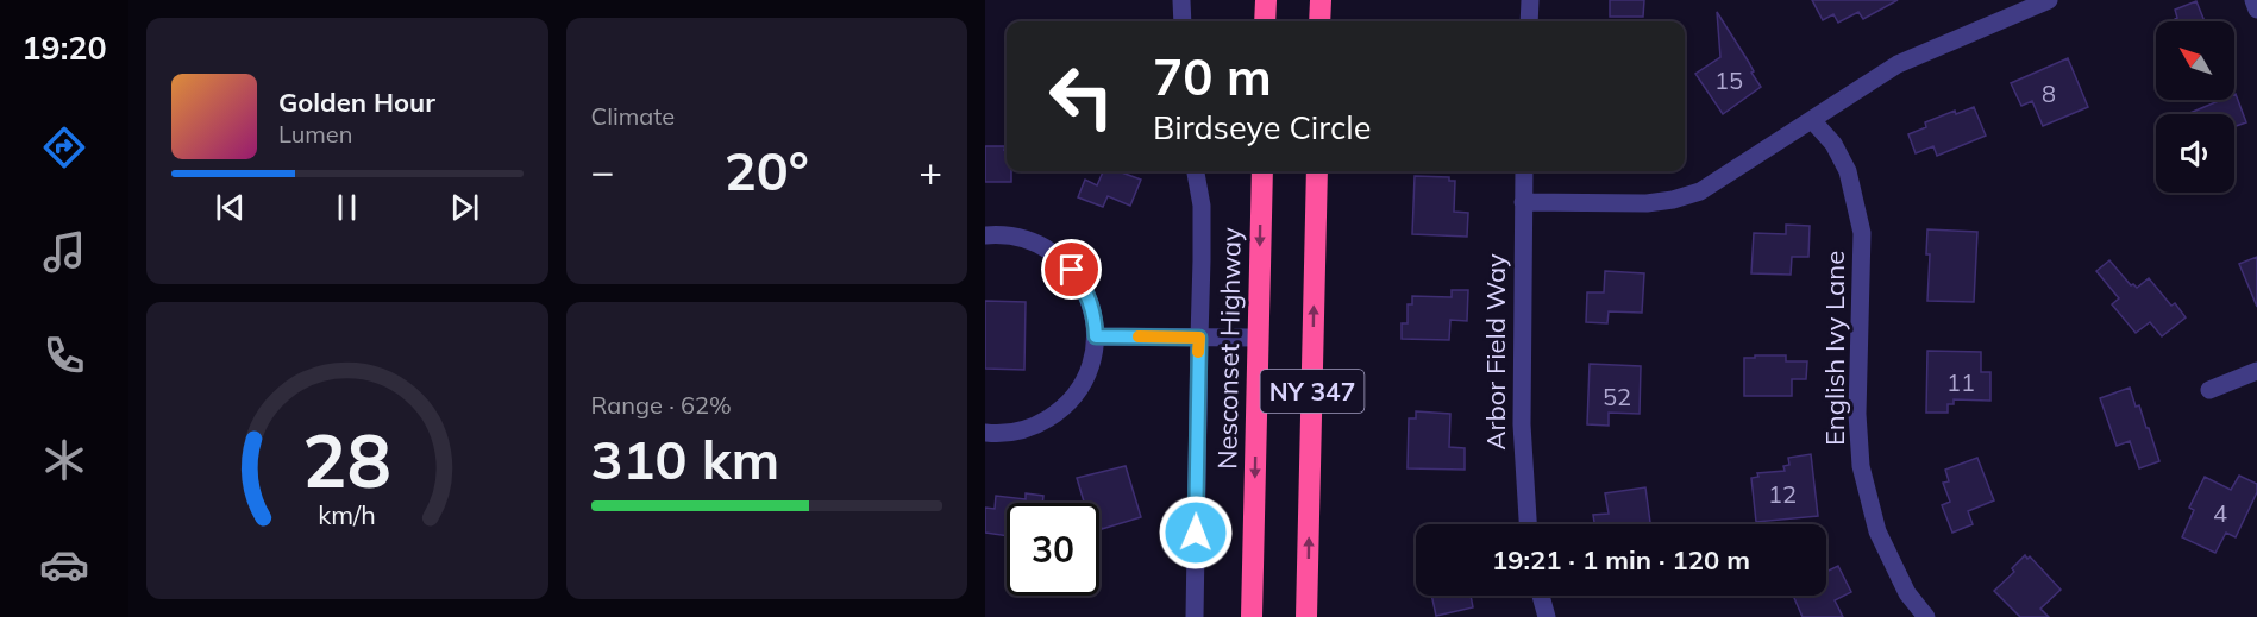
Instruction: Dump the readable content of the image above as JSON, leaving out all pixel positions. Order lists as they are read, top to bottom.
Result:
{
  "streets": {
    "highway": ["Nesconset Highway", "NY 347"],
    "street": ["English Ivy Lane", "Arbor Field Way"]
  },
  "house_numbers": [
    "15",
    "8",
    "11",
    "52",
    "12",
    "4"
  ],
  "north": "top left",
  "page": {
    "tabs": "19:20",
    "tile": [
      "Climate",
      ["Range · 62%", "310 km"]
    ],
    "turn": ["70 m", "Birdseye Circle"],
    "song": ["Golden Hour", "Lumen"],
    "heat": ["−", "20°", "+"],
    "limit": "30",
    "trip": "19:21 · 1 min · 120 m",
    "gauge": ["28", "km/h"]
  }
}
